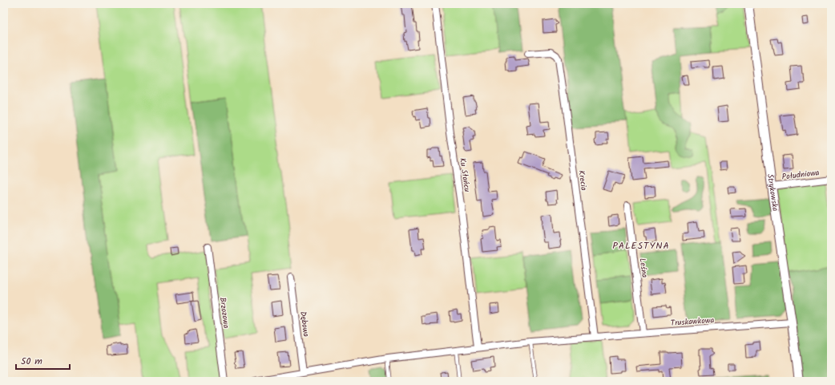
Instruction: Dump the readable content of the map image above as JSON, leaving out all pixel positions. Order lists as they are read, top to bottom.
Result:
{
  "streets": {
    "street": [
      "Ku Słońcu",
      "Południowa",
      "Krecia",
      "Strykowska",
      "Leśna",
      "Brzozowa",
      "Truskawkowa",
      "Dębowa"
    ]
  },
  "crossings": [
    ["Ku Słońcu", "Truskawkowa"],
    ["Południowa", "Strykowska"],
    ["Krecia", "Truskawkowa"],
    ["Strykowska", "Truskawkowa"],
    ["Leśna", "Truskawkowa"],
    ["Truskawkowa", "Dębowa"]
  ],
  "districts": ["PALESTYNA"],
  "scale_bar": "50 m"
}
